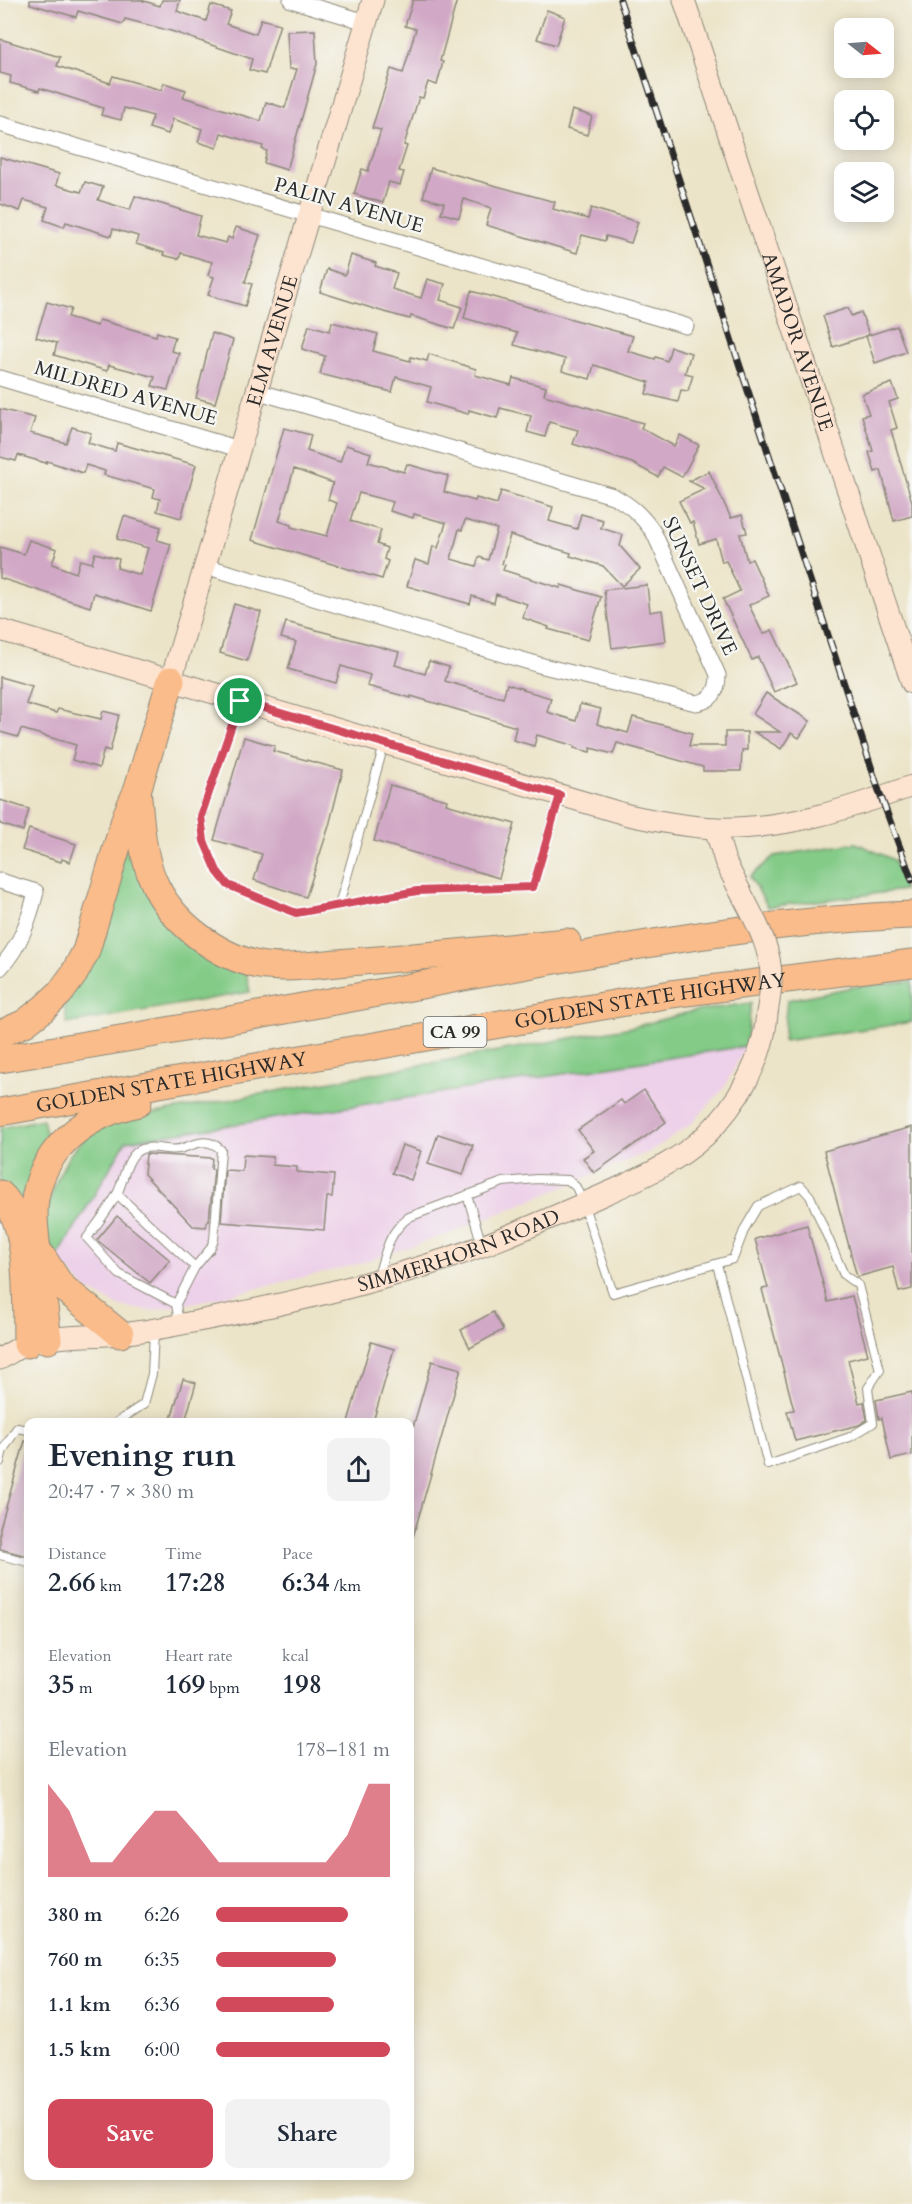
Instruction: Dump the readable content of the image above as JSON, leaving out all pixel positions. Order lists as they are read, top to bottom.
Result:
{
  "streets": {
    "highway": ["GOLDEN STATE HIGHWAY", "CA 99"],
    "main road": ["ELM AVENUE", "AMADOR AVENUE", "SIMMERHORN ROAD"],
    "street": ["PALIN AVENUE", "MILDRED AVENUE", "SUNSET DRIVE"]
  },
  "crossings": [
    ["PALIN AVENUE", "ELM AVENUE"],
    ["ELM AVENUE", "MILDRED AVENUE"],
    ["ELM AVENUE", "SUNSET DRIVE"]
  ],
  "north": "right",
  "page": {
    "heading": ["Evening run", "20:47 · 7 × 380 m"],
    "stats": [
      ["Distance", "2.66 km"],
      ["Time", "17:28"],
      ["Pace", "6:34 /km"],
      ["Elevation", "35 m"],
      ["Heart rate", "169 bpm"],
      ["kcal", "198"]
    ],
    "chart": ["Elevation", "178–181 m"],
    "list": [
      {
        "name": "380 m",
        "note": "6:26"
      },
      {
        "name": "760 m",
        "note": "6:35"
      },
      {
        "name": "1.1 km",
        "note": "6:36"
      },
      {
        "name": "1.5 km",
        "note": "6:00"
      }
    ],
    "buttons": ["Save", "Share"]
  }
}
